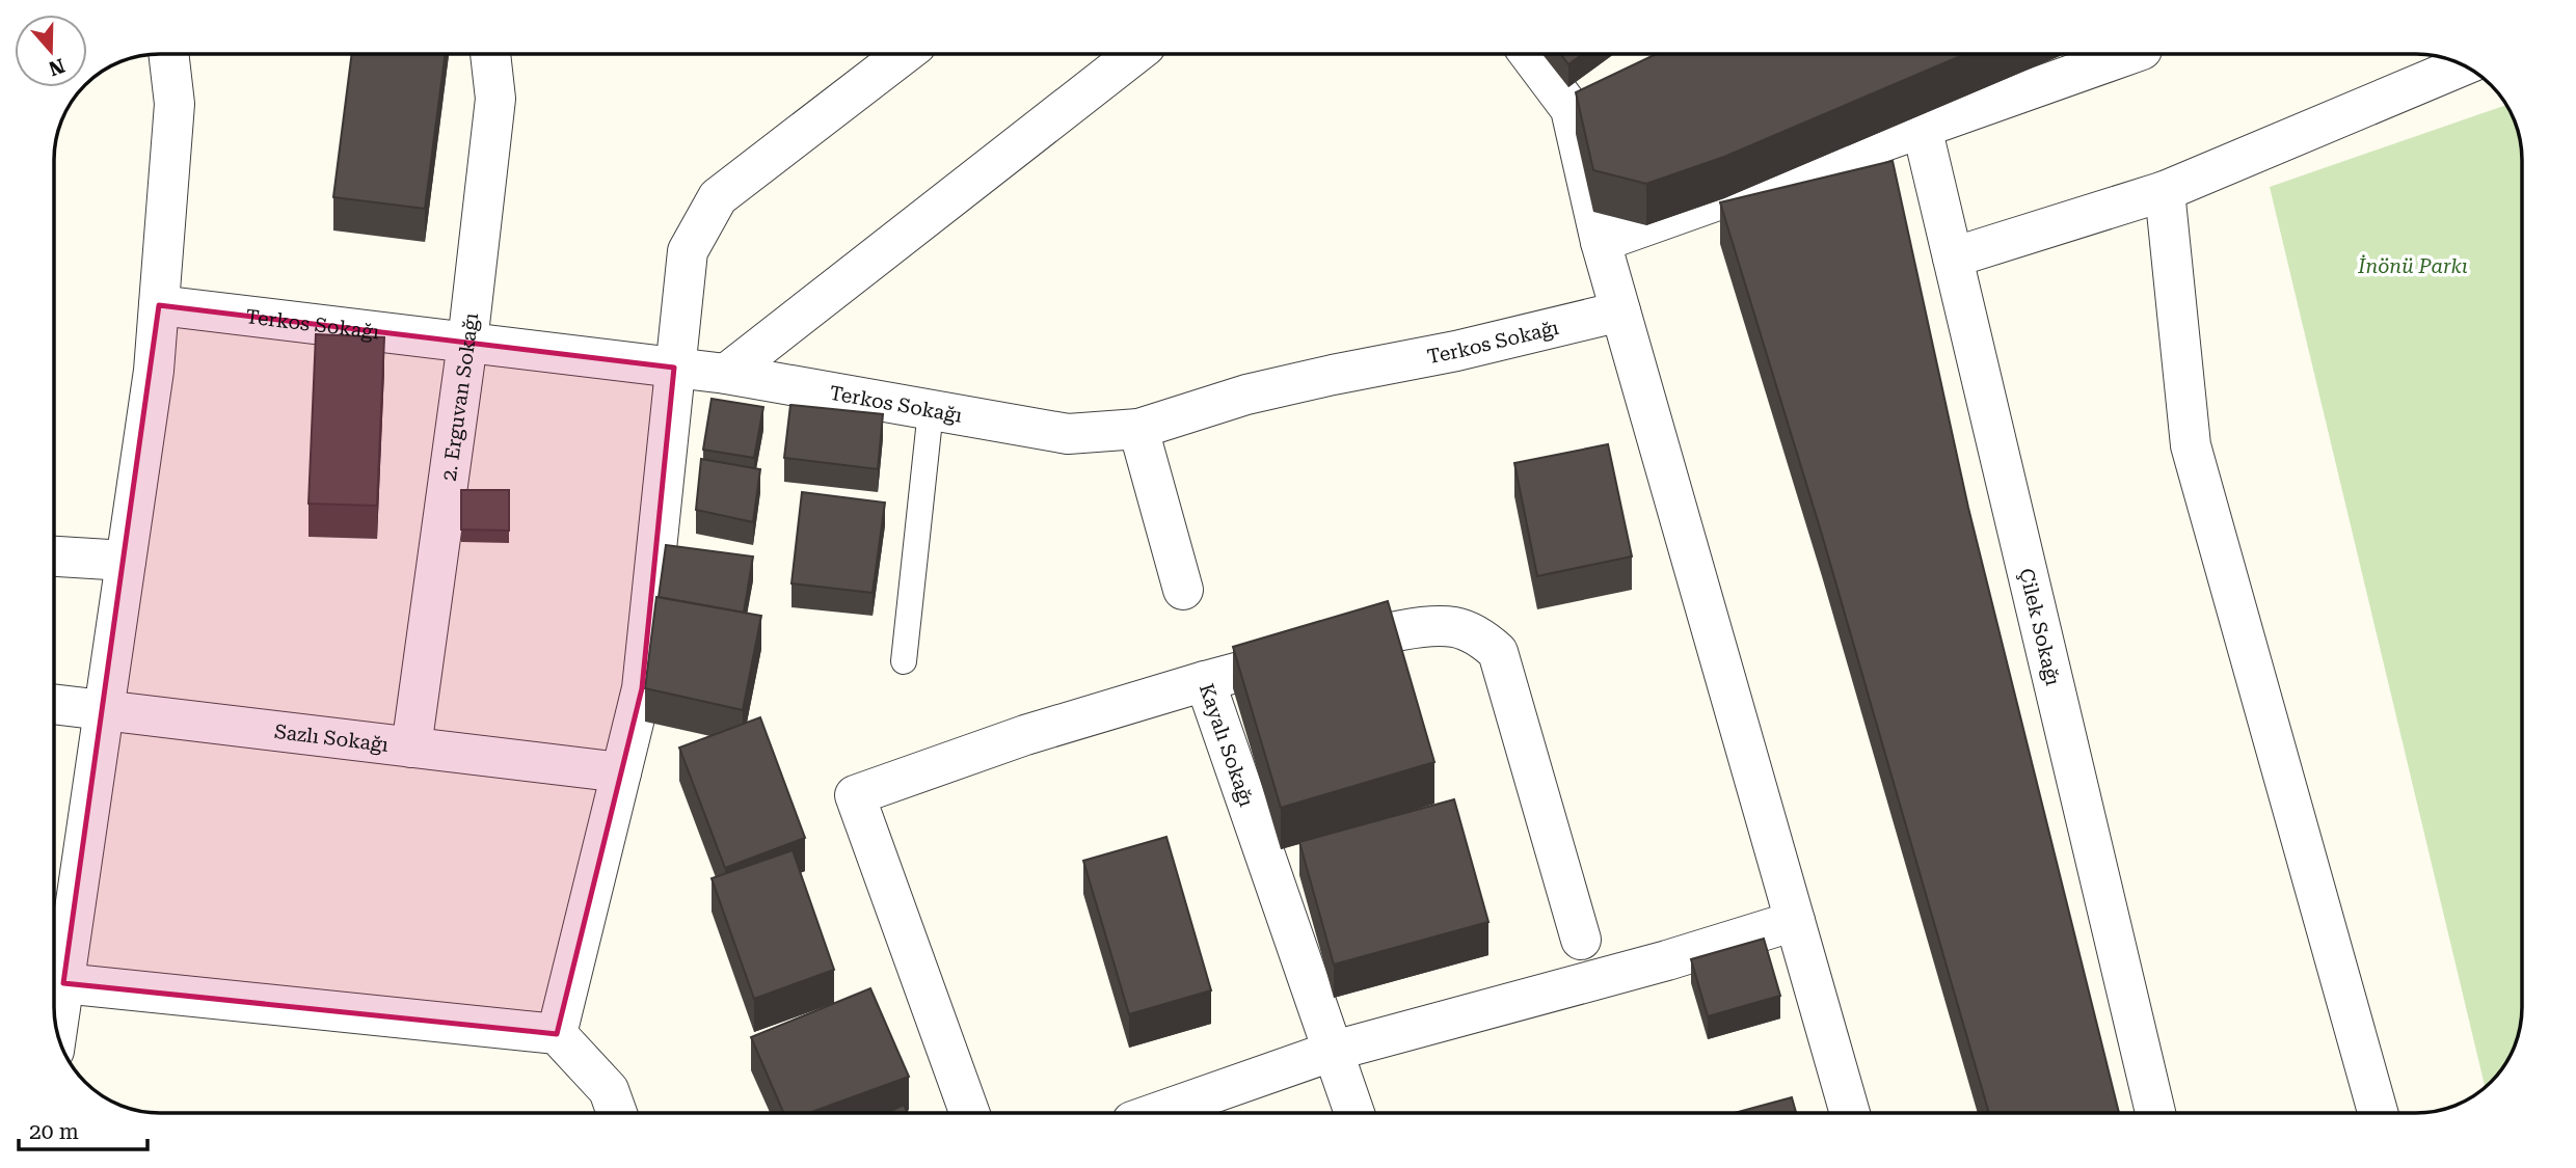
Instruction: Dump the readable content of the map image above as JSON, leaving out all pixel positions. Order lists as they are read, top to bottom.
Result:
{
  "streets": {
    "street": [
      "Terkos Sokağı",
      "2. Erguvan Sokağı",
      "Çilek Sokağı",
      "Sazlı Sokağı",
      "Kayalı Sokağı"
    ]
  },
  "crossings": [
    ["Terkos Sokağı", "2. Erguvan Sokağı"],
    ["2. Erguvan Sokağı", "Sazlı Sokağı"]
  ],
  "parks": ["İnönü Parkı"],
  "scale_bar": "20 m",
  "north": "bottom"
}
